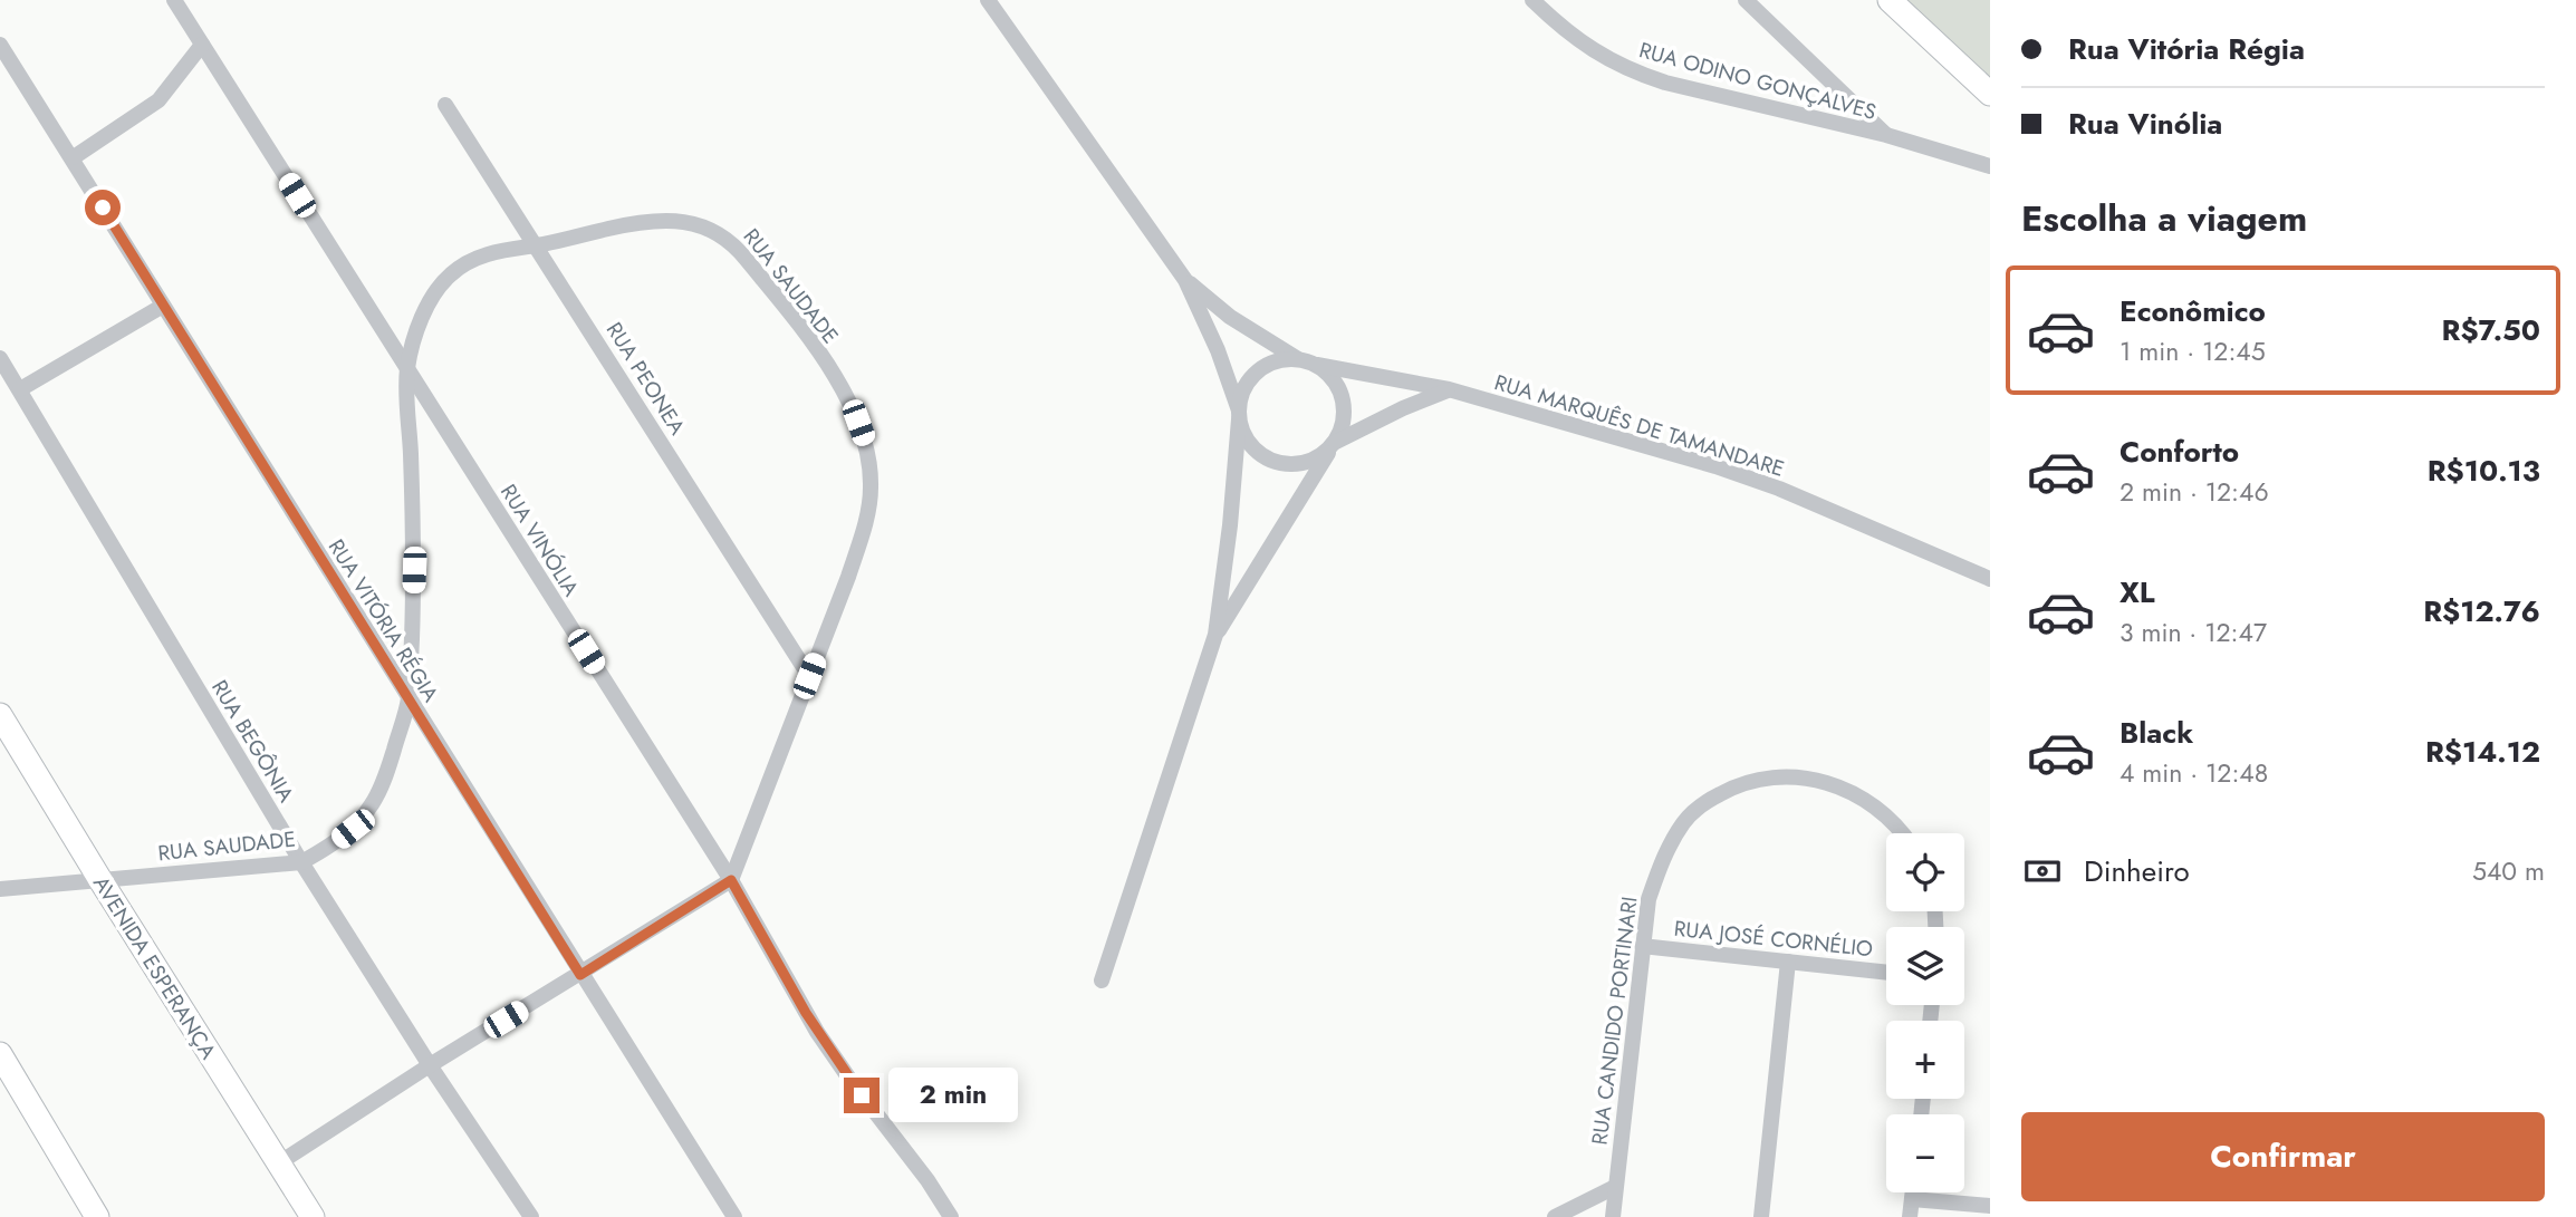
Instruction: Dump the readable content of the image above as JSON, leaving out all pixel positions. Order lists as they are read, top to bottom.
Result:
{
  "streets": {
    "street": [
      "RUA ODINO GONÇALVES",
      "RUA SAUDADE",
      "RUA PEONEA",
      "RUA MARQUÊS DE TAMANDARE",
      "RUA VINÓLIA",
      "RUA VITÓRIA RÉGIA",
      "RUA BEGÔNIA",
      "RUA JOSÉ CORNÉLIO",
      "AVENIDA ESPERANÇA",
      "RUA CANDIDO PORTINARI"
    ]
  },
  "crossings": [
    ["RUA SAUDADE", "RUA PEONEA"],
    ["RUA SAUDADE", "RUA VINÓLIA"],
    ["RUA SAUDADE", "RUA VITÓRIA RÉGIA"],
    ["RUA SAUDADE", "RUA BEGÔNIA"],
    ["RUA SAUDADE", "AVENIDA ESPERANÇA"],
    ["RUA JOSÉ CORNÉLIO", "RUA CANDIDO PORTINARI"]
  ],
  "page": {
    "banner": ["Rua Vitória Régia", "Rua Vinólia"],
    "heading": "Escolha a viagem",
    "list": [
      {
        "name": "Econômico",
        "note": "1 min · 12:45",
        "value": "R$7.50"
      },
      {
        "name": "Conforto",
        "note": "2 min · 12:46",
        "value": "R$10.13"
      },
      {
        "name": "XL",
        "note": "3 min · 12:47",
        "value": "R$12.76"
      },
      {
        "name": "Black",
        "note": "4 min · 12:48",
        "value": "R$14.12"
      }
    ],
    "pay": ["Dinheiro", "540 m"],
    "map_buttons": ["+", "−"],
    "bubble": "2 min",
    "buttons": "Confirmar"
  }
}
